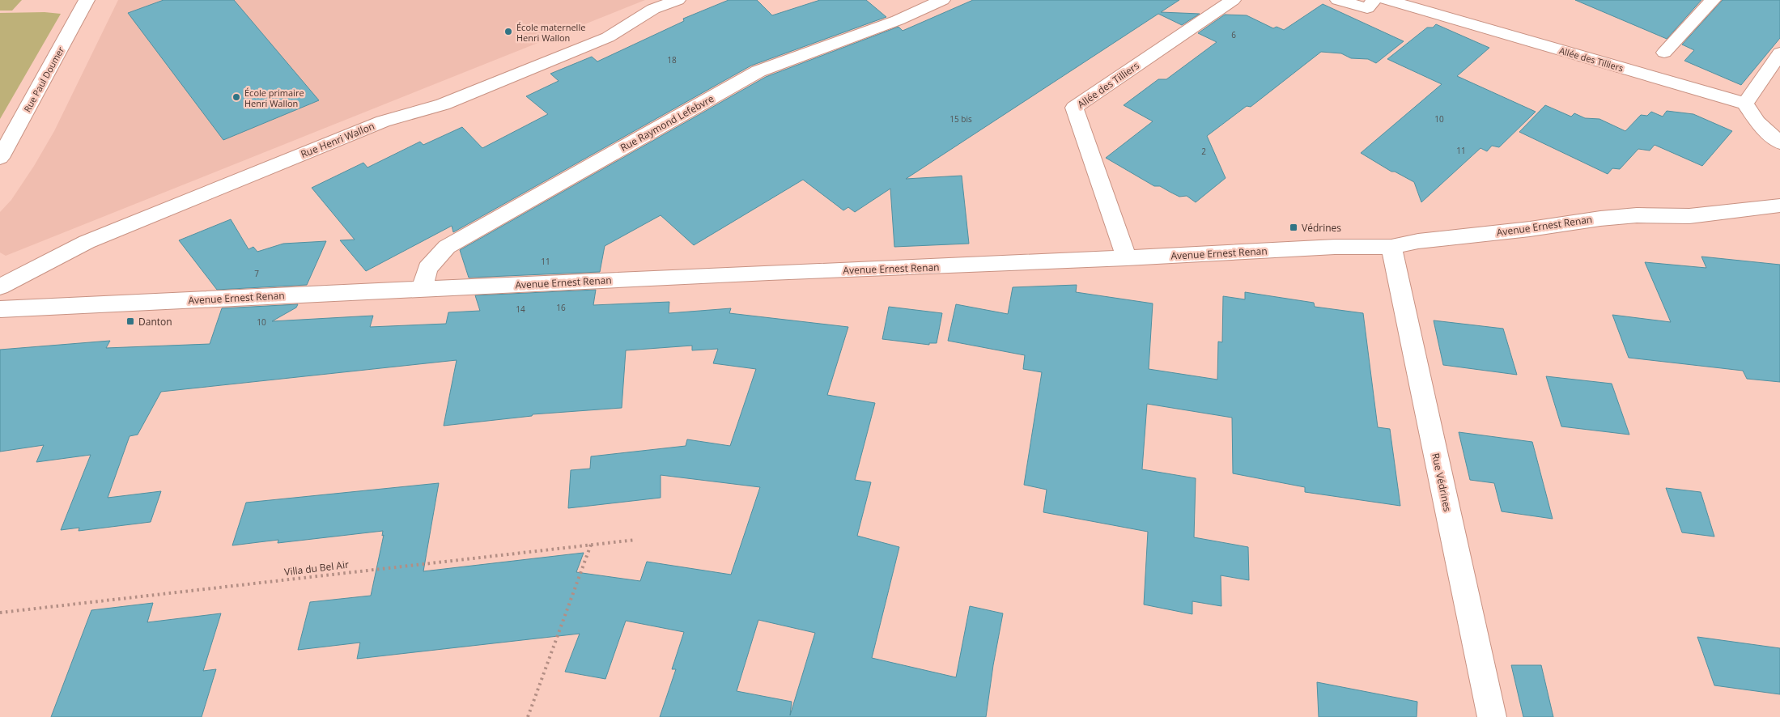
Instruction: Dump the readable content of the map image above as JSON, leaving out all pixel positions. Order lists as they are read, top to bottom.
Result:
{
  "streets": {
    "street": [
      "Allée des Tilliers",
      "Rue Paul Doumer",
      "Rue Raymond Lefebvre",
      "Rue Henri Wallon",
      "Avenue Ernest Renan",
      "Rue Védrines"
    ],
    "path": ["Villa du Bel Air"]
  },
  "crossings": [
    ["Allée des Tilliers", "Avenue Ernest Renan"],
    ["Rue Raymond Lefebvre", "Avenue Ernest Renan"],
    ["Avenue Ernest Renan", "Rue Védrines"]
  ],
  "places": {
    "other": ["École maternelle Henri Wallon", "École primaire Henri Wallon"],
    "transit": ["Védrines", "Danton"]
  },
  "house_numbers": [
    "6",
    "18",
    "15 bis",
    "10",
    "11",
    "2",
    "11",
    "7",
    "16",
    "14",
    "10"
  ]
}
